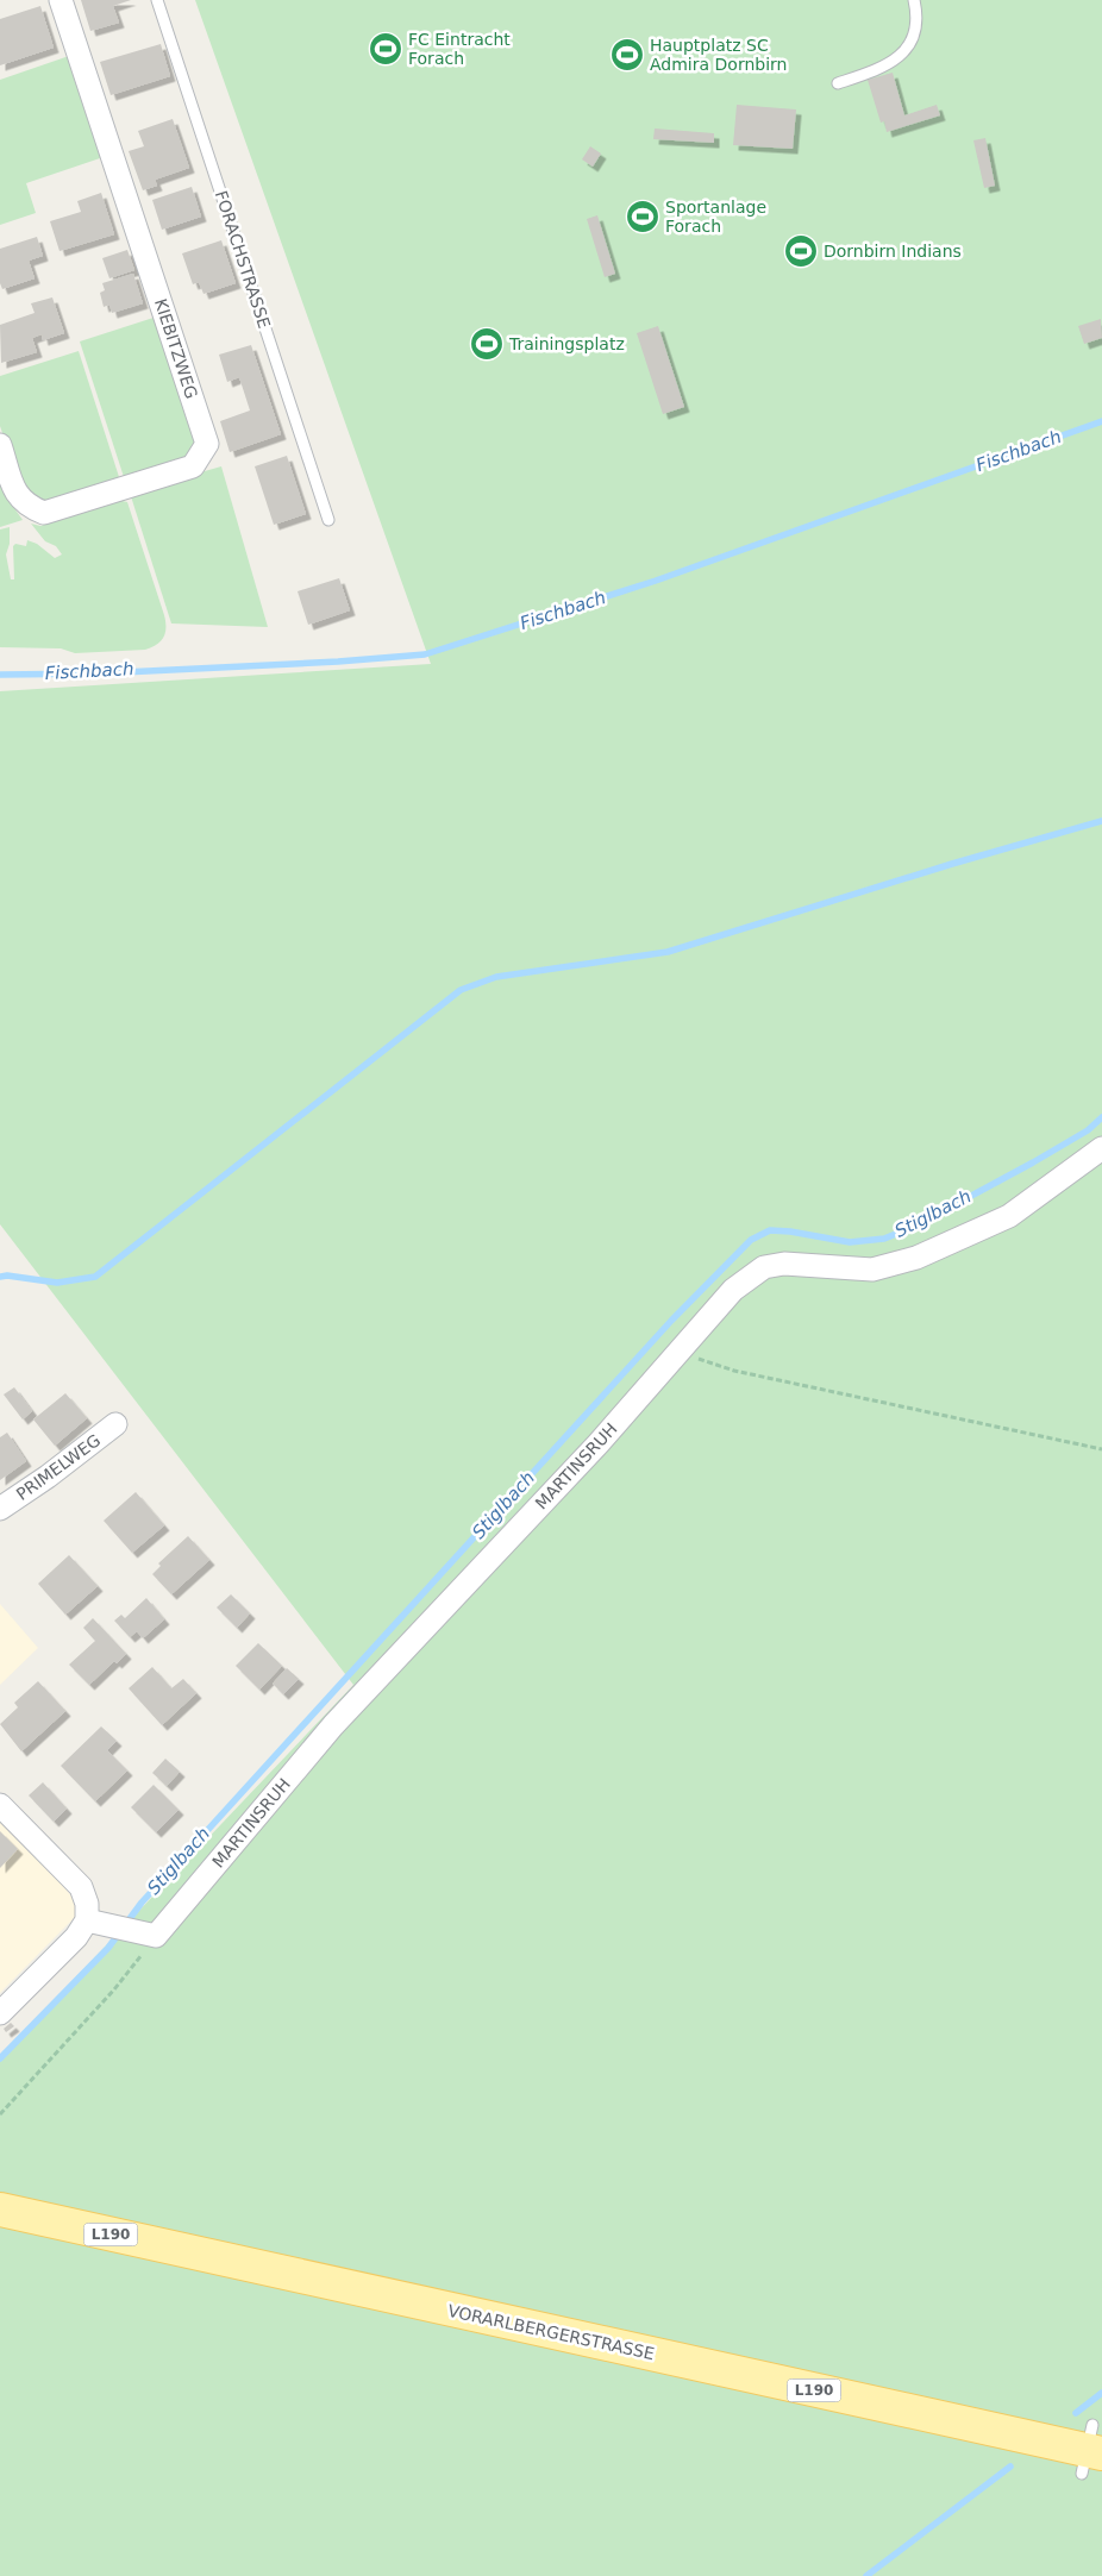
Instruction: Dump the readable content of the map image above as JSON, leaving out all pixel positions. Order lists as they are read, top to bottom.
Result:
{
  "streets": {
    "main road": ["L190", "VORARLBERGERSTRASSE"],
    "street": ["KIEBITZWEG", "MARTINSRUH", "PRIMELWEG"],
    "lane": ["FORACHSTRASSE"]
  },
  "water": ["Fischbach", "Stiglbach"],
  "places": {
    "sports": [
      "FC Eintracht Forach",
      "Hauptplatz SC Admira Dornbirn",
      "Sportanlage Forach",
      "Dornbirn Indians",
      "Trainingsplatz"
    ]
  }
}
